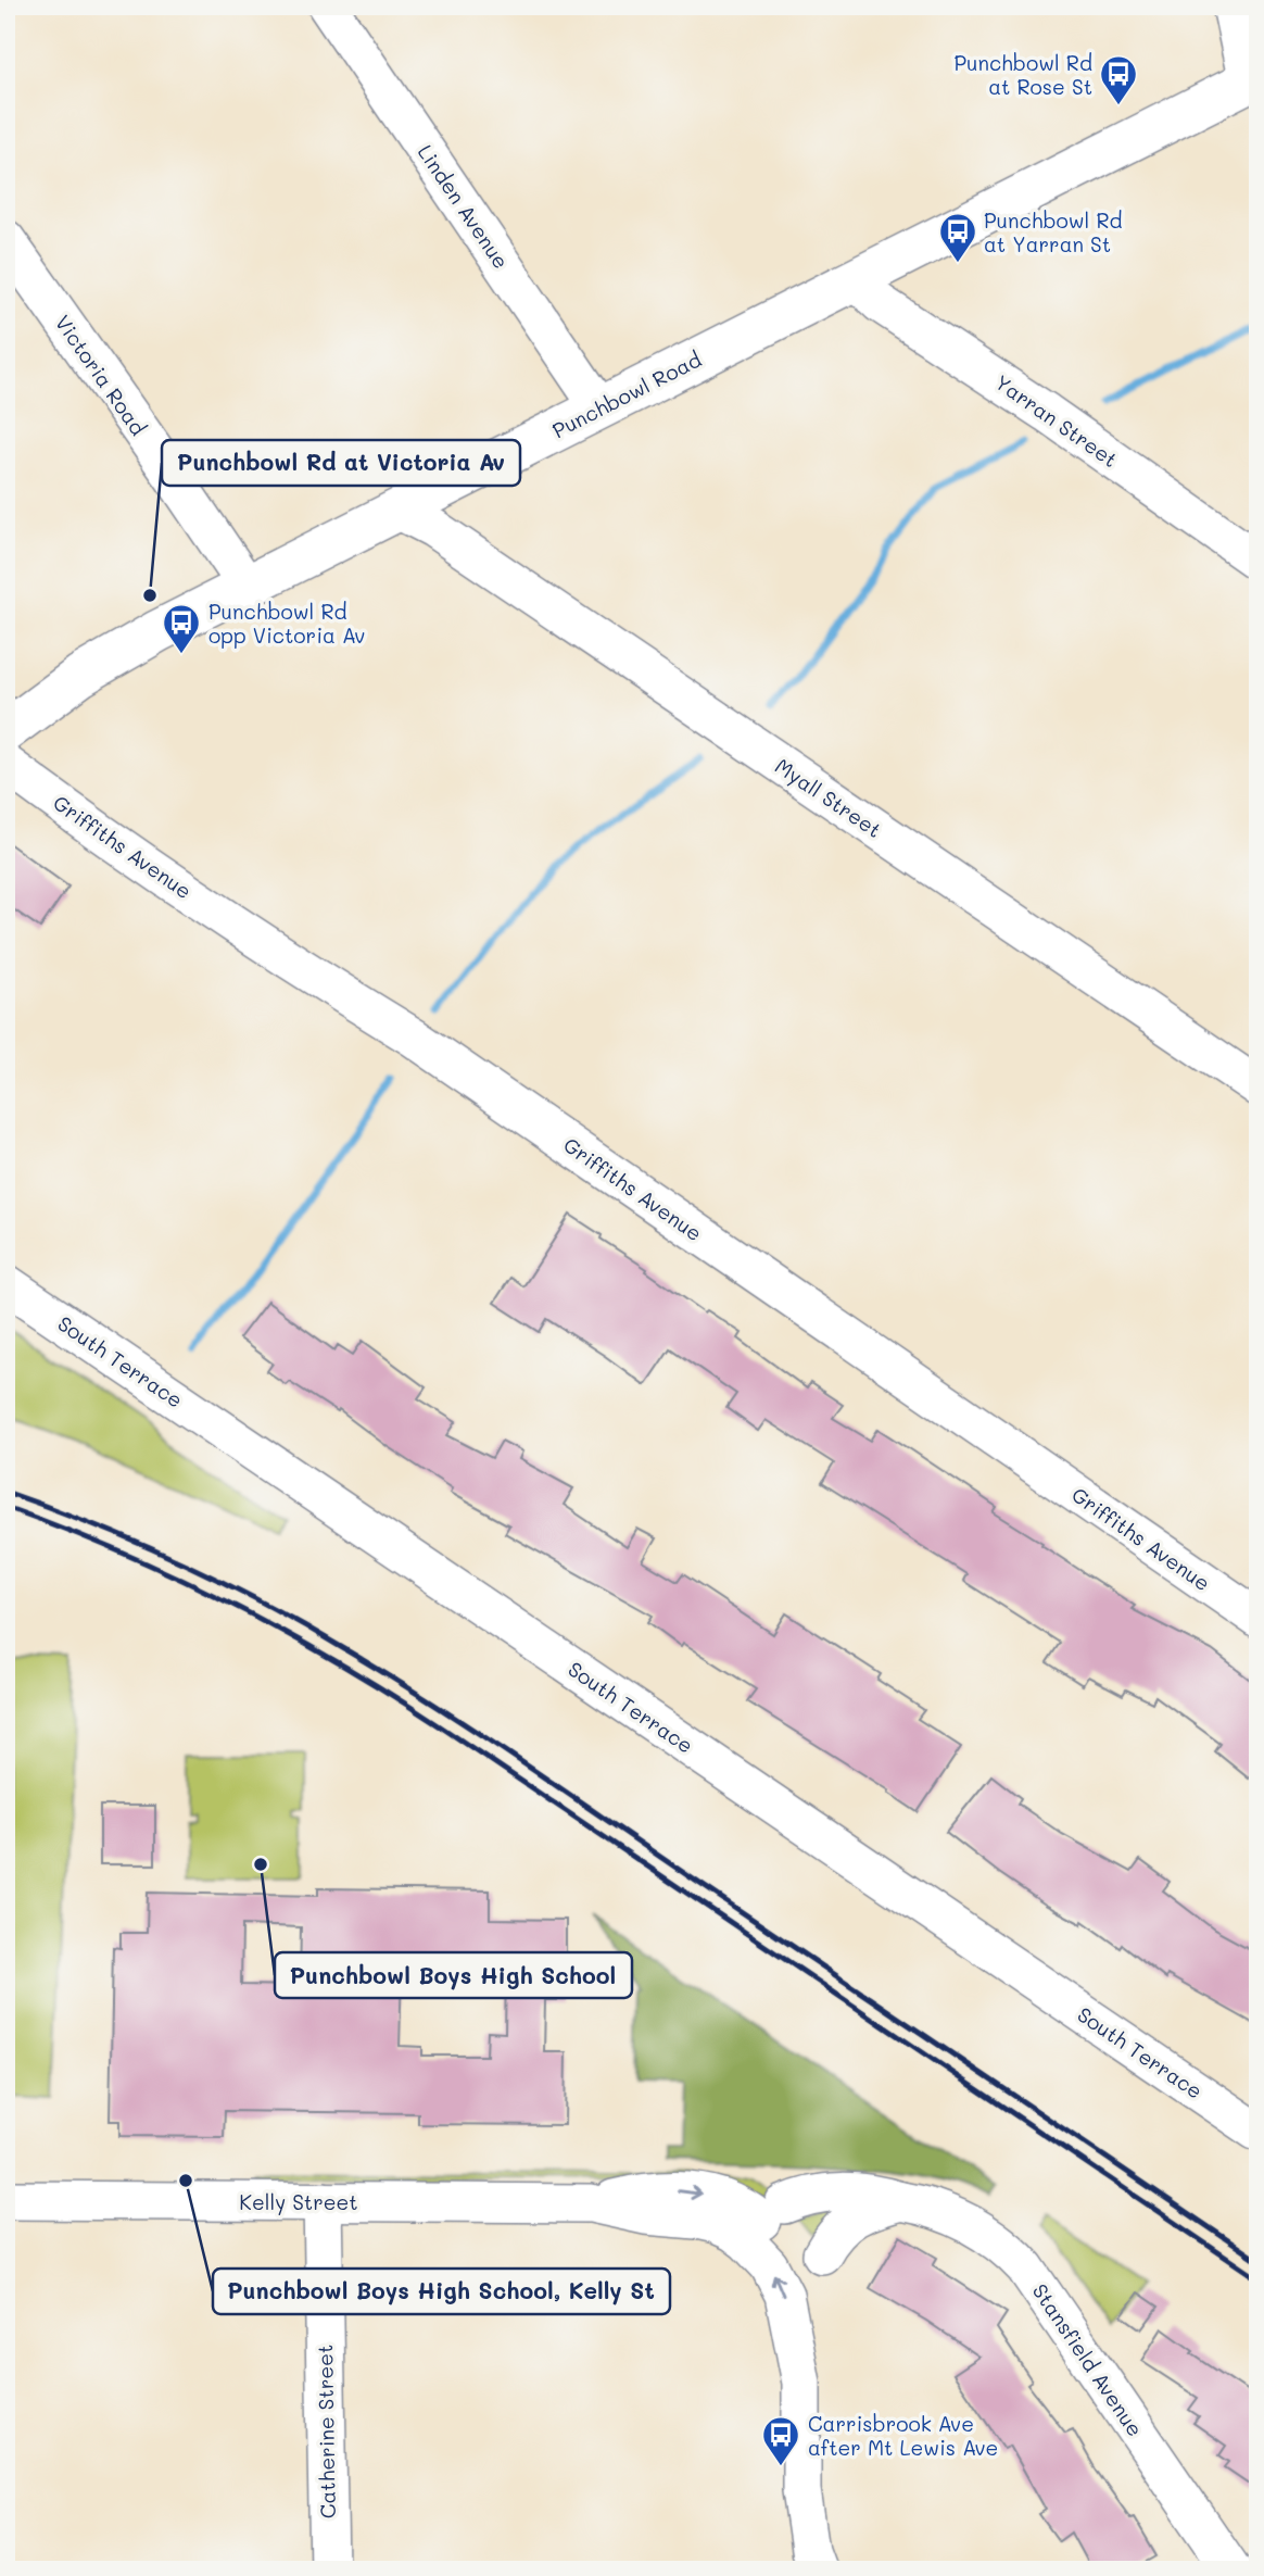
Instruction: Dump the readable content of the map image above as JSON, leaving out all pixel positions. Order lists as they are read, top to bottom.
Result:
{
  "streets": {
    "main road": ["Punchbowl Road"],
    "street": [
      "Linden Avenue",
      "Victoria Road",
      "Yarran Street",
      "Myall Street",
      "Griffiths Avenue",
      "South Terrace",
      "Kelly Street",
      "Stansfield Avenue",
      "Catherine Street"
    ]
  },
  "crossings": [
    ["Linden Avenue", "Punchbowl Road"],
    ["Victoria Road", "Punchbowl Road"],
    ["Punchbowl Road", "Yarran Street"],
    ["Punchbowl Road", "Myall Street"],
    ["Kelly Street", "Stansfield Avenue"],
    ["Kelly Street", "Catherine Street"]
  ],
  "places": {
    "bus stop": [
      "Punchbowl Rd at Rose St",
      "Punchbowl Rd at Yarran St",
      "Punchbowl Rd opp Victoria Av",
      "Carrisbrook Ave after Mt Lewis Ave"
    ],
    "other": ["Punchbowl Rd at Victoria Av", "Punchbowl Boys High School", "Punchbowl Boys High School, Kelly St"]
  }
}
